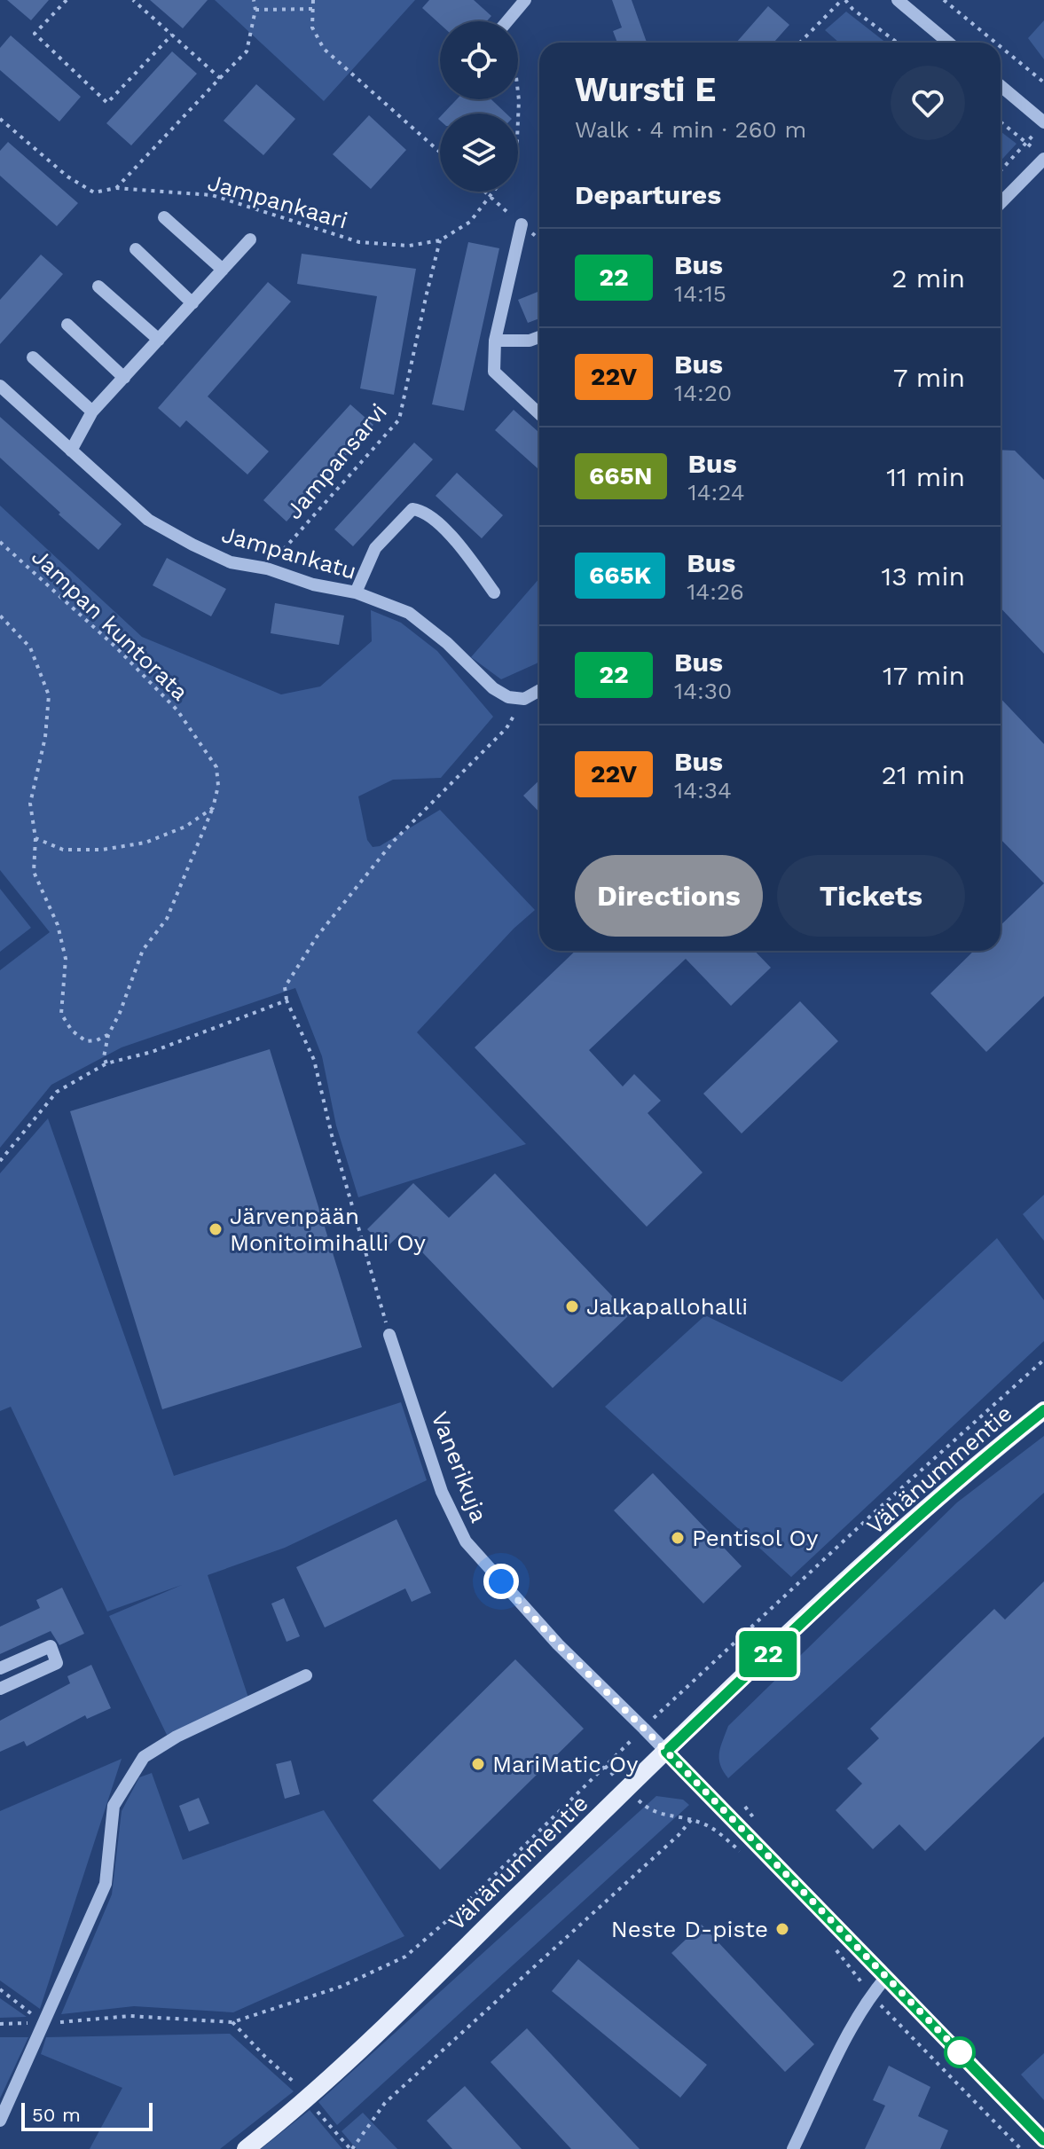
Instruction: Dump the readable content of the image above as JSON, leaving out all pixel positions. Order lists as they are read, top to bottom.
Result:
{
  "streets": {
    "main road": ["Vähänummentie"],
    "street": ["Jampankatu", "Vanerikuja"],
    "path": ["Jampankaari", "Jampansarvi", "Jampan kuntorata"]
  },
  "crossings": [
    ["Jampankaari", "Jampansarvi"],
    ["Jampansarvi", "Jampankatu"],
    ["Vanerikuja", "Vähänummentie"]
  ],
  "places": [
    "Järvenpään Monitoimihalli Oy",
    "Jalkapallohalli",
    "Pentisol Oy",
    "MariMatic Oy",
    "Neste D-piste"
  ],
  "lines": ["bus line 22"],
  "scale_bar": "50 m",
  "page": {
    "on_map": "22",
    "heading": [
      ["Wursti E", "Walk · 4 min · 260 m"],
      "Departures"
    ],
    "list": [
      {
        "mark": "22",
        "name": "Bus",
        "note": "14:15",
        "value": "2 min"
      },
      {
        "mark": "22V",
        "name": "Bus",
        "note": "14:20",
        "value": "7 min"
      },
      {
        "mark": "665N",
        "name": "Bus",
        "note": "14:24",
        "value": "11 min"
      },
      {
        "mark": "665K",
        "name": "Bus",
        "note": "14:26",
        "value": "13 min"
      },
      {
        "mark": "22",
        "name": "Bus",
        "note": "14:30",
        "value": "17 min"
      },
      {
        "mark": "22V",
        "name": "Bus",
        "note": "14:34",
        "value": "21 min"
      }
    ],
    "buttons": ["Directions", "Tickets"],
    "scale": "50 m"
  }
}
